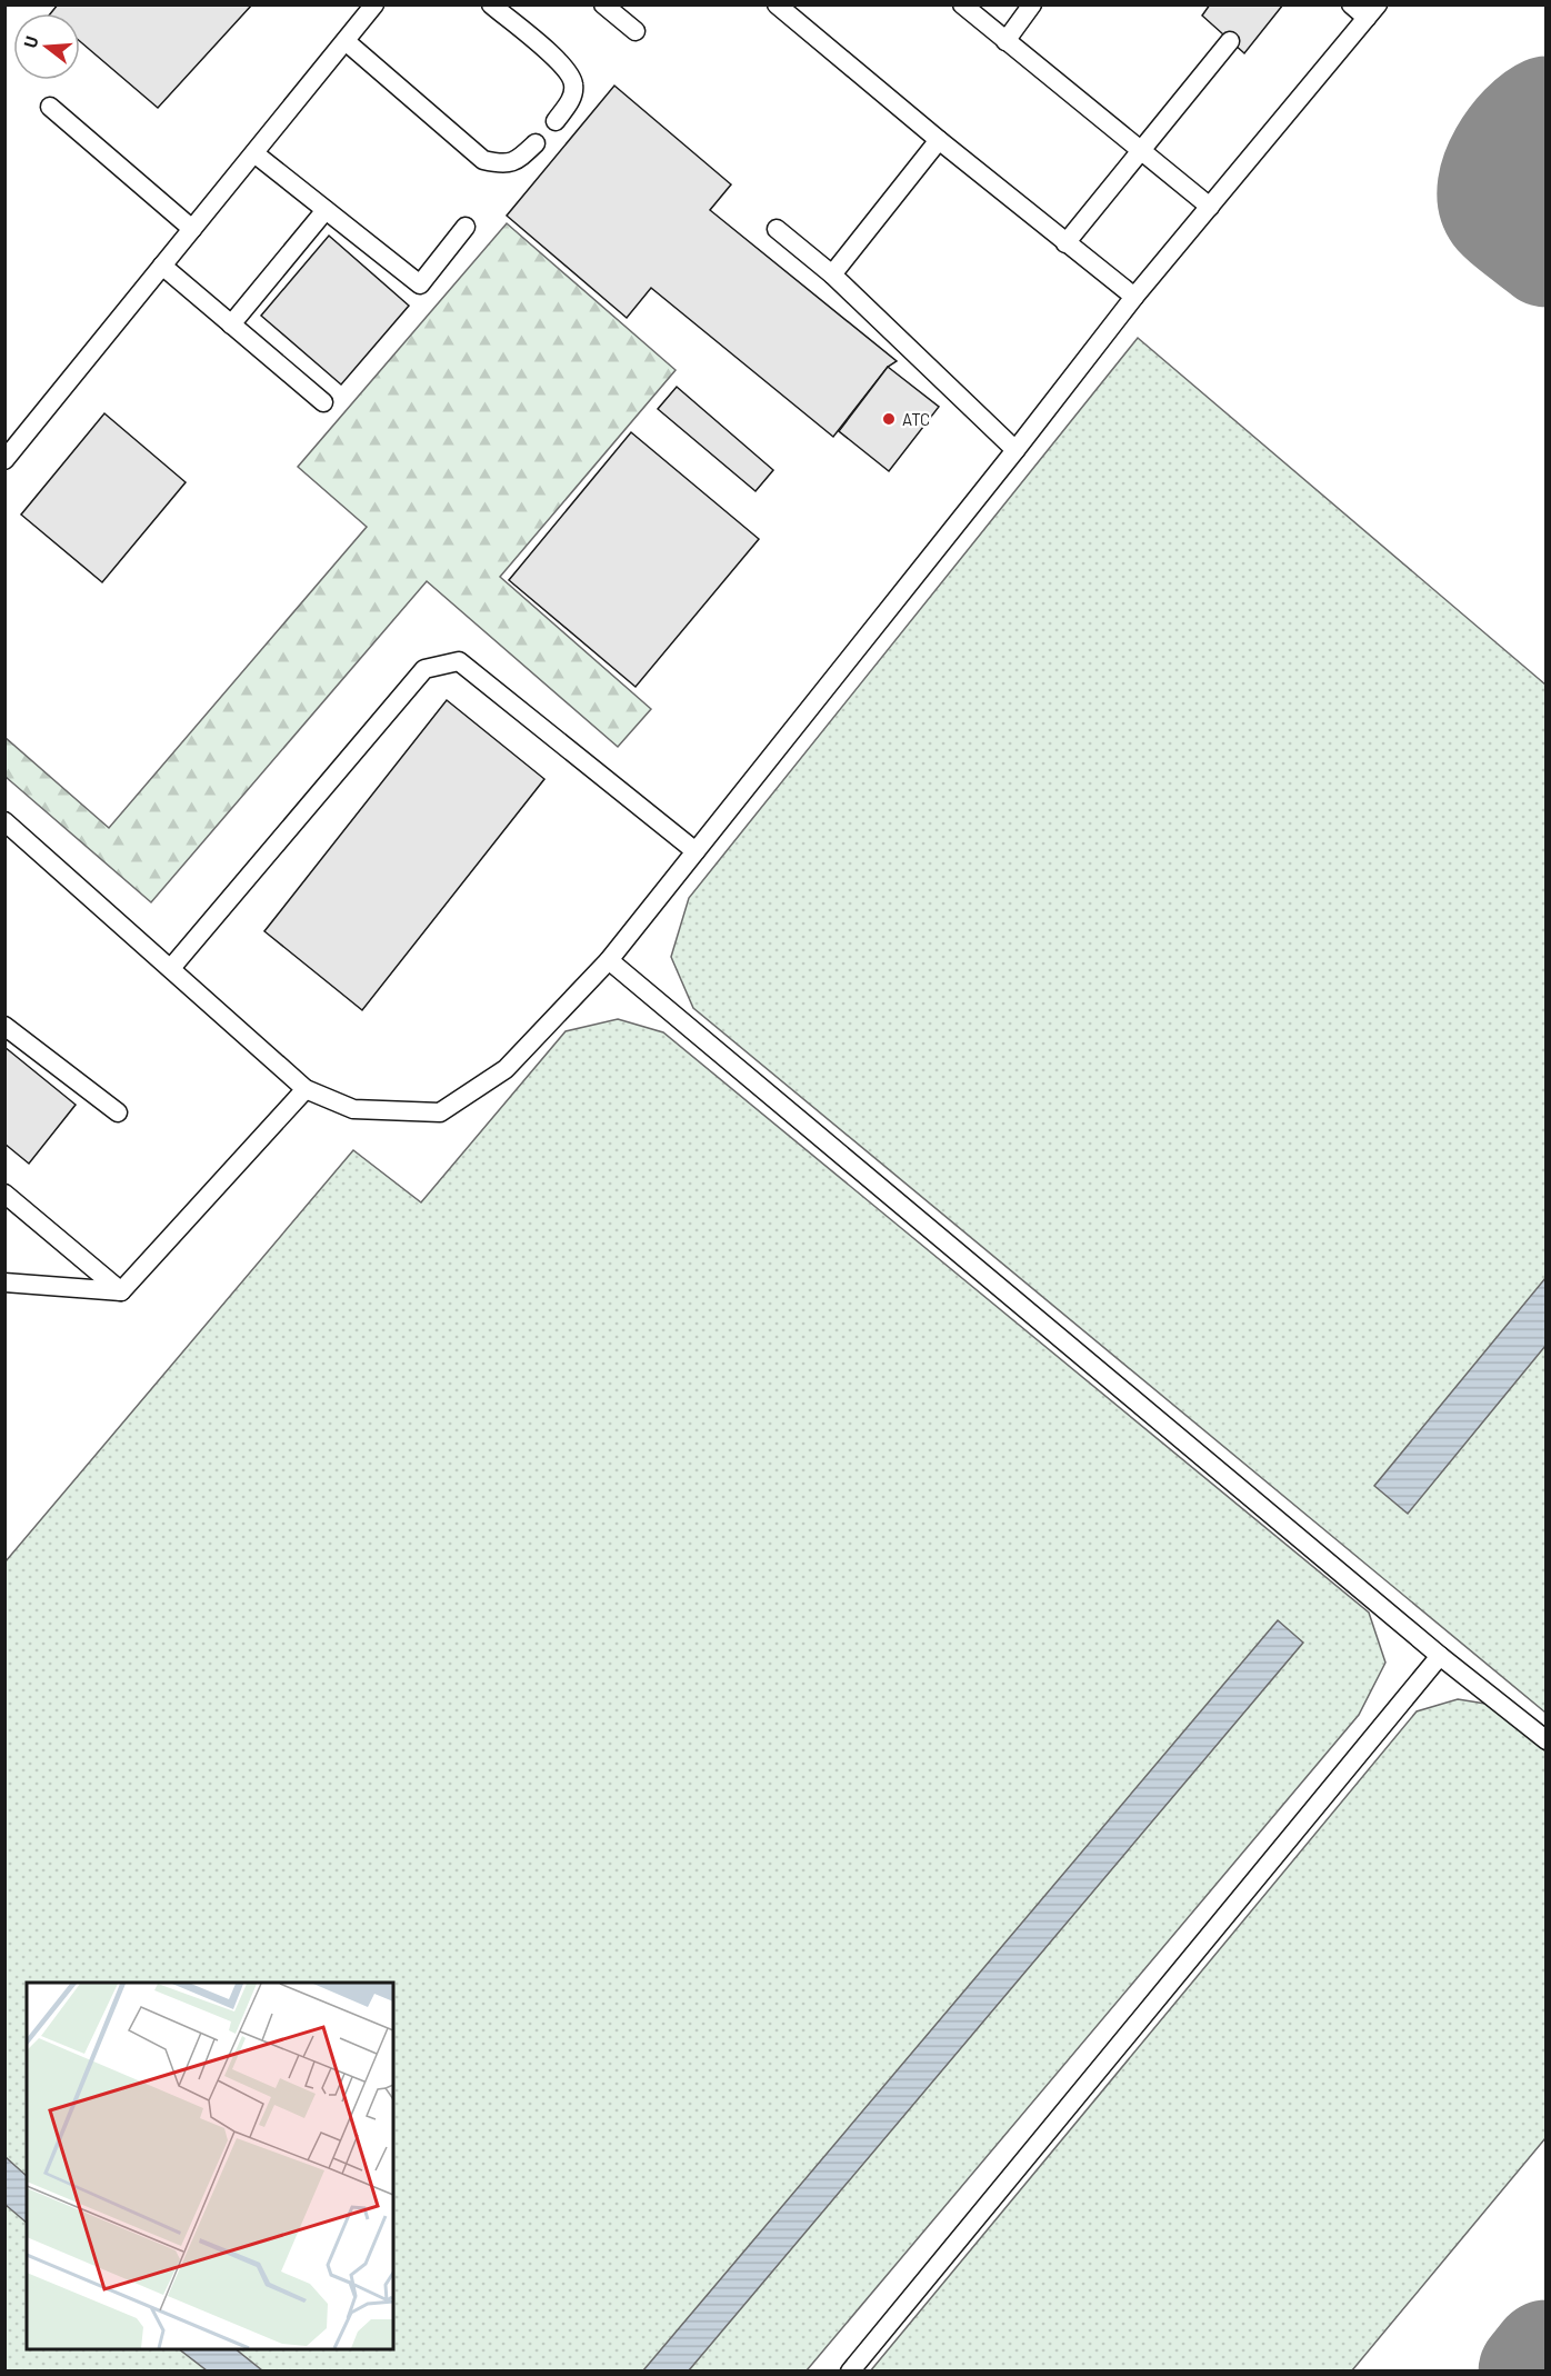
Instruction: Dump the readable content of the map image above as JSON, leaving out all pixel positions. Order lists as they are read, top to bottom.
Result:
{
  "places": ["ATC"],
  "north": "left"
}
